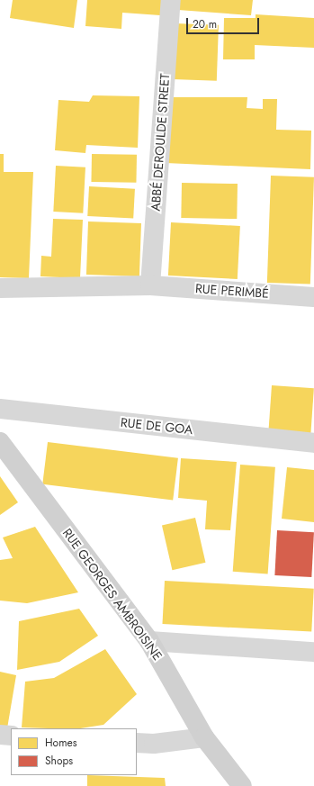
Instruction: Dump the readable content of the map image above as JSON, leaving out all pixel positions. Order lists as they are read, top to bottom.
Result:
{
  "streets": {
    "street": [
      "ABBÉ DEROULDE STREET",
      "RUE PERIMBÉ",
      "RUE DE GOA",
      "RUE GEORGES AMBROISINE"
    ]
  },
  "crossings": [
    ["ABBÉ DEROULDE STREET", "RUE PERIMBÉ"]
  ],
  "legend": ["Homes", "Shops"],
  "scale_bar": "20 m"
}
